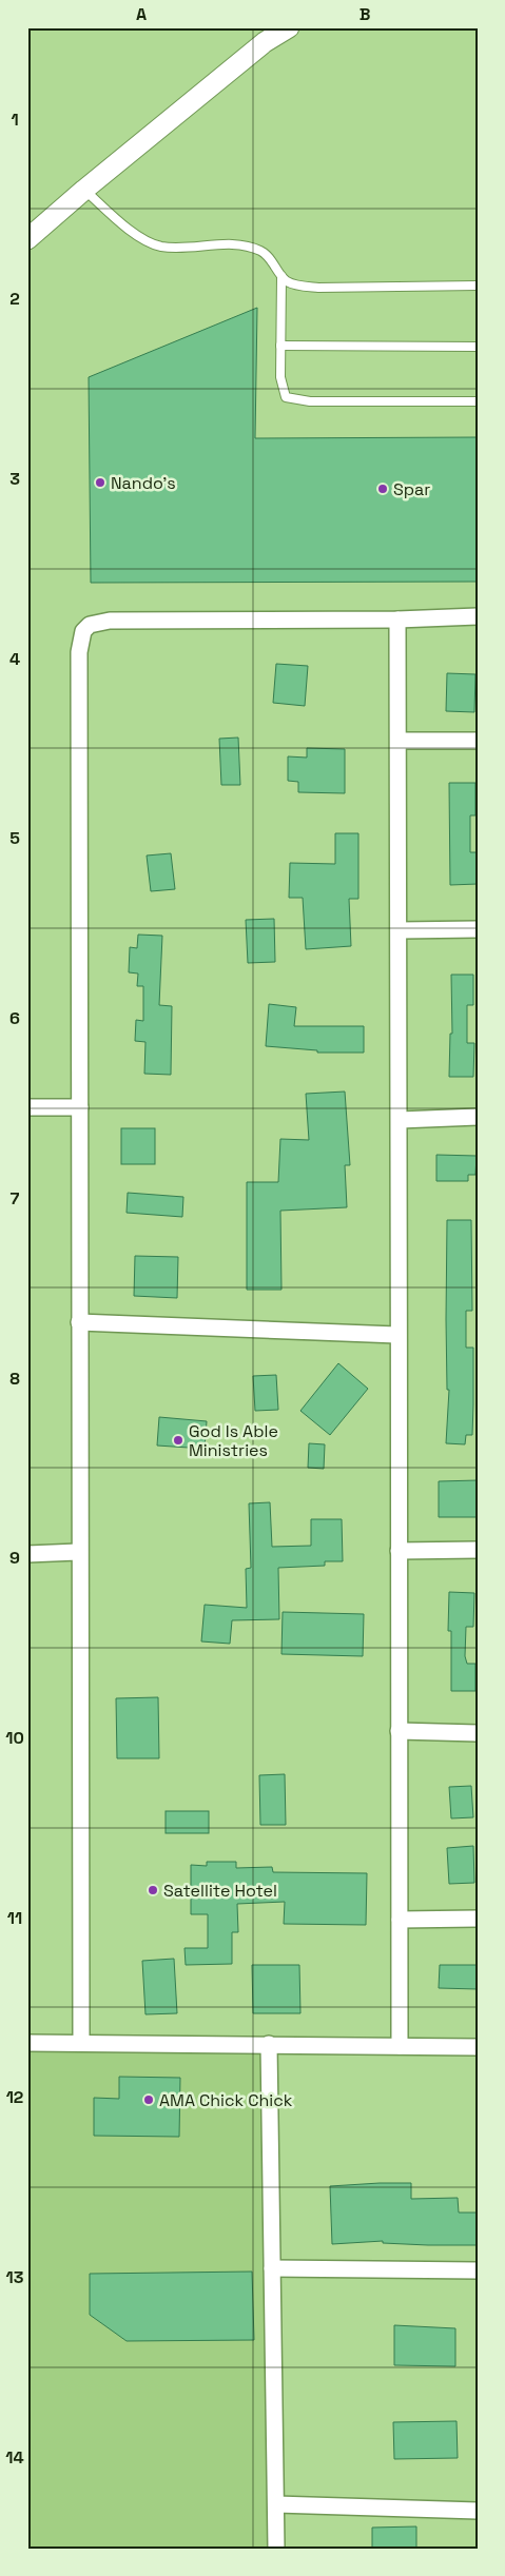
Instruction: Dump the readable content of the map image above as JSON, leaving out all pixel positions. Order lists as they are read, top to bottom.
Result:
{
  "places": [
    "Nando's",
    "Spar",
    "God Is Able Ministries",
    "Satellite Hotel",
    "AMA Chick Chick"
  ],
  "grid": {
    "columns": ["A", "B"],
    "rows": [
      "1",
      "2",
      "3",
      "4",
      "5",
      "6",
      "7",
      "8",
      "9",
      "10",
      "11",
      "12",
      "13",
      "14"
    ]
  }
}
